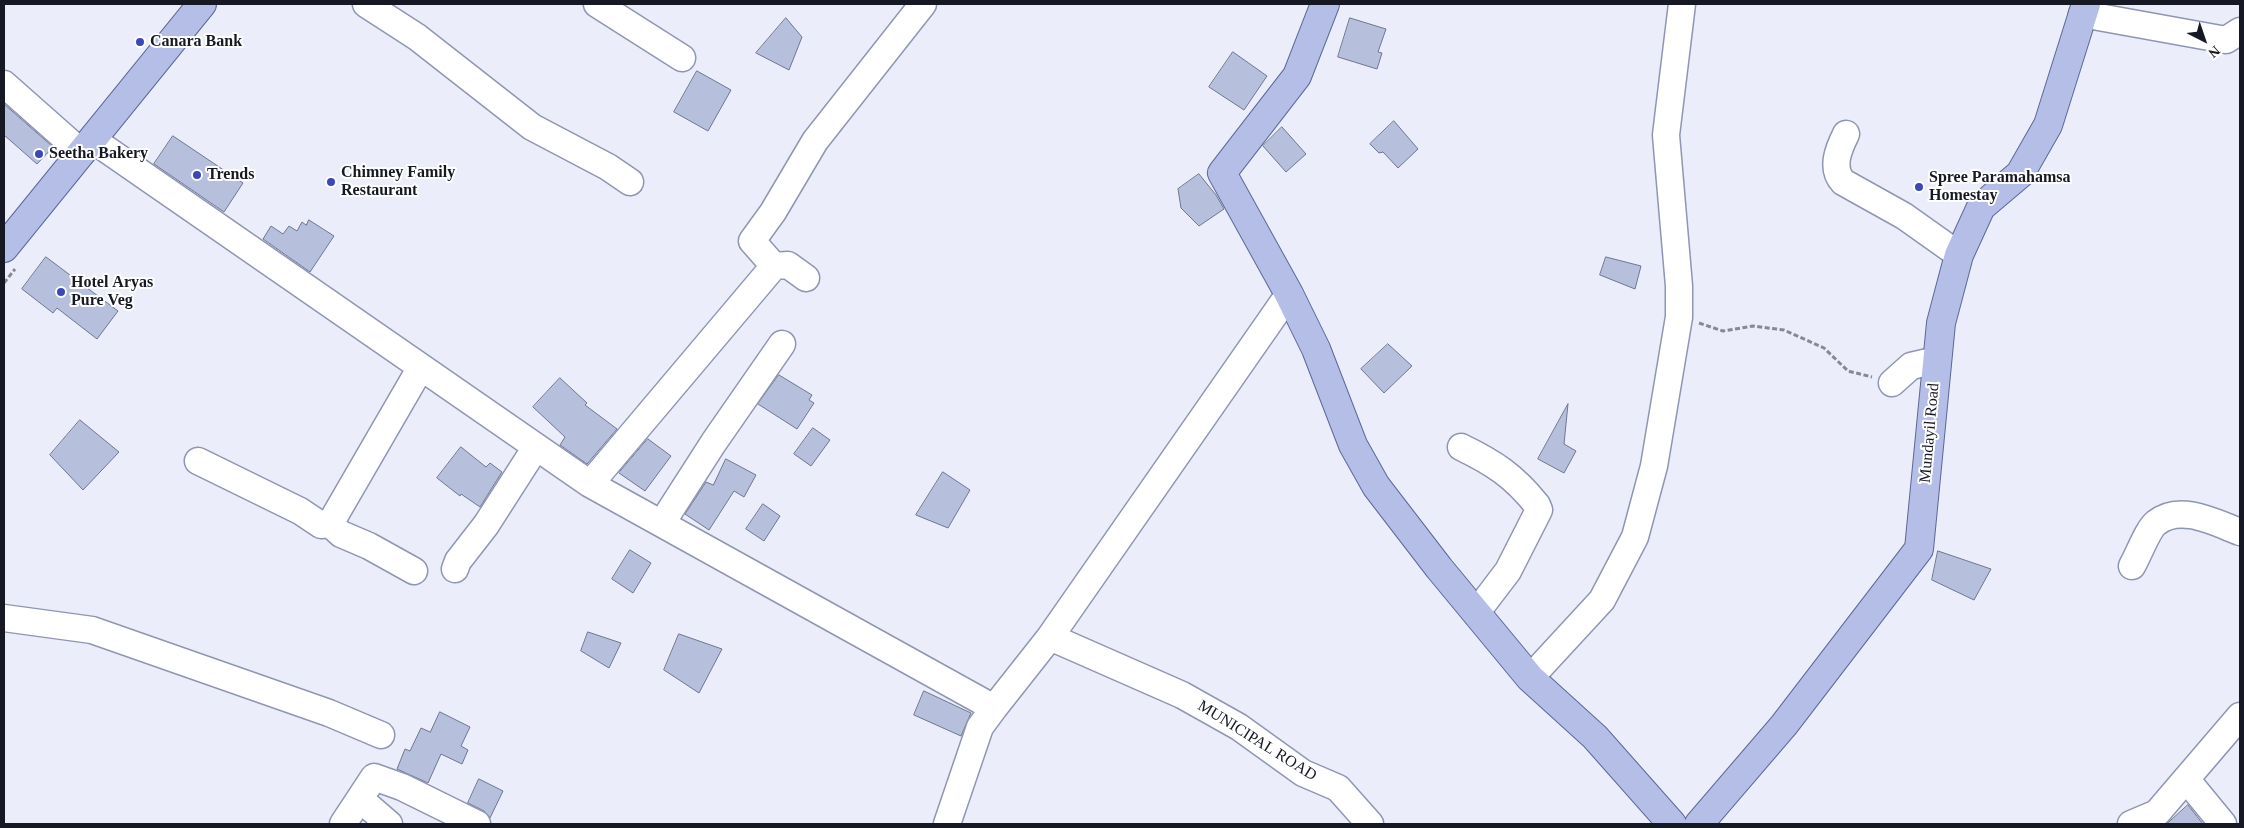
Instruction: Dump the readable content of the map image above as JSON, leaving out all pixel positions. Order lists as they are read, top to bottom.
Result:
{
  "streets": {
    "main road": ["Mundayil Road"],
    "street": ["MUNICIPAL ROAD"]
  },
  "places": [
    "Canara Bank",
    "Seetha Bakery",
    "Trends",
    "Chimney Family Restaurant",
    "Spree Paramahamsa Homestay",
    "Hotel Aryas Pure Veg"
  ],
  "north": "bottom right"
}
